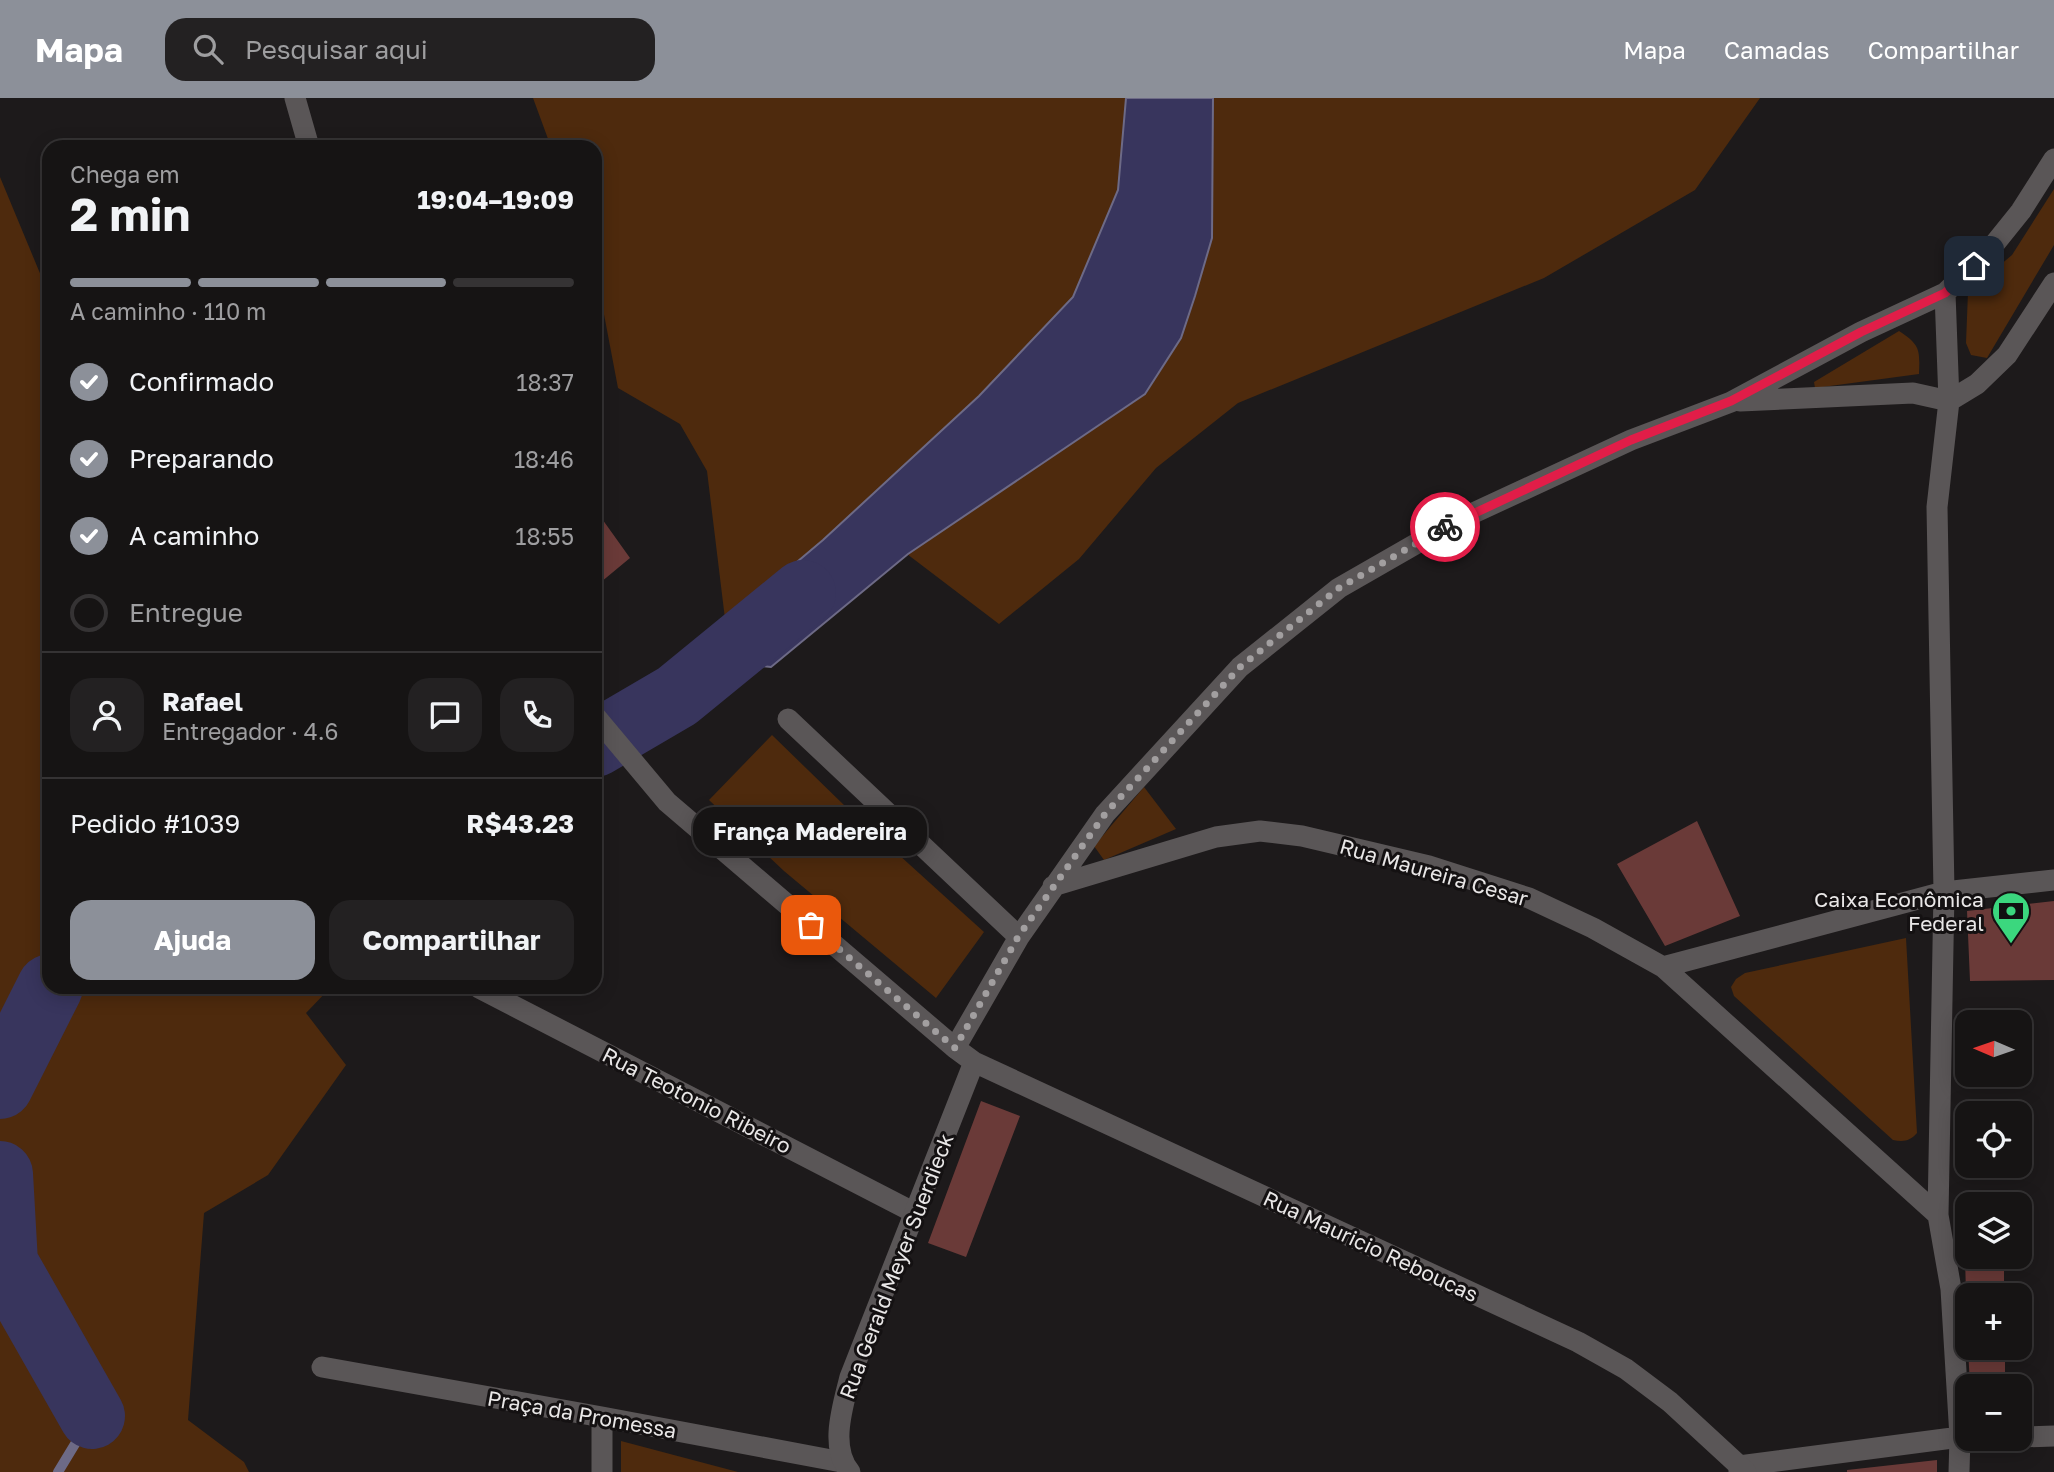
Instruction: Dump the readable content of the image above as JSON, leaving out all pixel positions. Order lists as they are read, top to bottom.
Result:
{
  "streets": {
    "street": [
      "Rua Maureira Cesar",
      "Rua Teotonio Ribeiro",
      "Rua Mauricio Reboucas",
      "Rua Gerald Meyer Suerdieck",
      "Praça da Promessa"
    ]
  },
  "crossings": [
    ["Rua Teotonio Ribeiro", "Rua Gerald Meyer Suerdieck"],
    ["Rua Mauricio Reboucas", "Rua Gerald Meyer Suerdieck"],
    ["Rua Gerald Meyer Suerdieck", "Praça da Promessa"]
  ],
  "places": {
    "other": ["França Madereira"],
    "bank": ["Caixa Econômica Federal"]
  },
  "north": "left",
  "page": {
    "header": "Mapa",
    "search": "Pesquisar aqui",
    "nav": ["Mapa", "Camadas", "Compartilhar"],
    "heading": ["2 min", "Chega em", "19:04–19:09"],
    "panel": [
      "Rafael",
      "Entregador · 4.6",
      "Pedido #1039",
      "R$43.23"
    ],
    "bar": "A caminho · 110 m",
    "list": [
      ["Confirmado", "18:37"],
      ["Preparando", "18:46"],
      ["A caminho", "18:55"],
      "Entregue"
    ],
    "bubble": "França Madereira",
    "buttons": ["Ajuda", "Compartilhar"],
    "map_buttons": ["+", "−"]
  }
}
